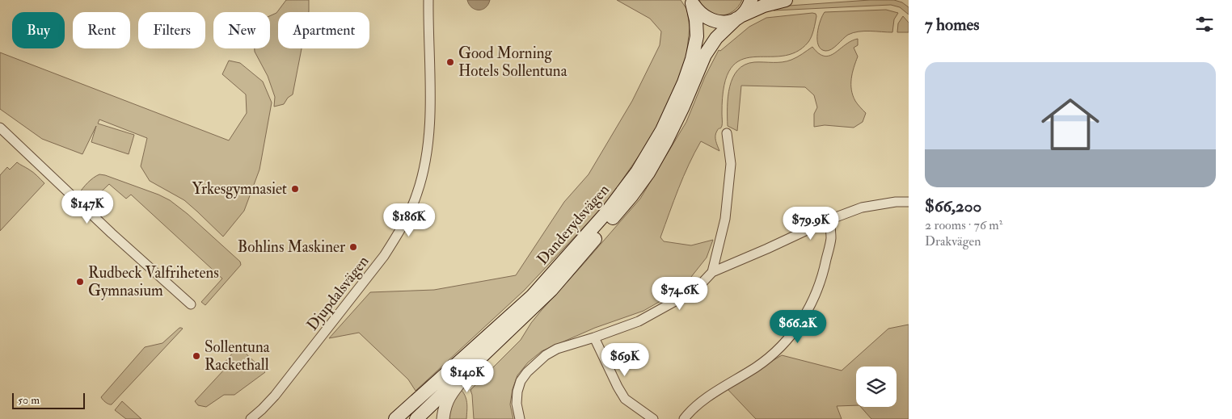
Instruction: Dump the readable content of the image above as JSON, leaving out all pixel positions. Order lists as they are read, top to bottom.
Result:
{
  "streets": {
    "main road": ["Danderydsvägen"],
    "street": ["Djupdalsvägen"]
  },
  "places": [
    "Good Morning Hotels Sollentuna",
    "Yrkesgymnasiet",
    "Bohlins Maskiner",
    "Rudbeck Valfrihetens Gymnasium",
    "Sollentuna Rackethall"
  ],
  "scale_bar": "50 m",
  "page": {
    "heading": "7 homes",
    "chip": [
      "Buy",
      "Rent",
      "Filters",
      "New",
      "Apartment"
    ],
    "list": [
      {
        "name": "$66,200",
        "note": "2 rooms · 76 m² · Drakvägen"
      }
    ],
    "price": [
      "$147K",
      "$186K",
      "$79.9K",
      "$74.6K",
      "$66.2K",
      "$69K",
      "$140K"
    ],
    "scale": "50 m"
  }
}
